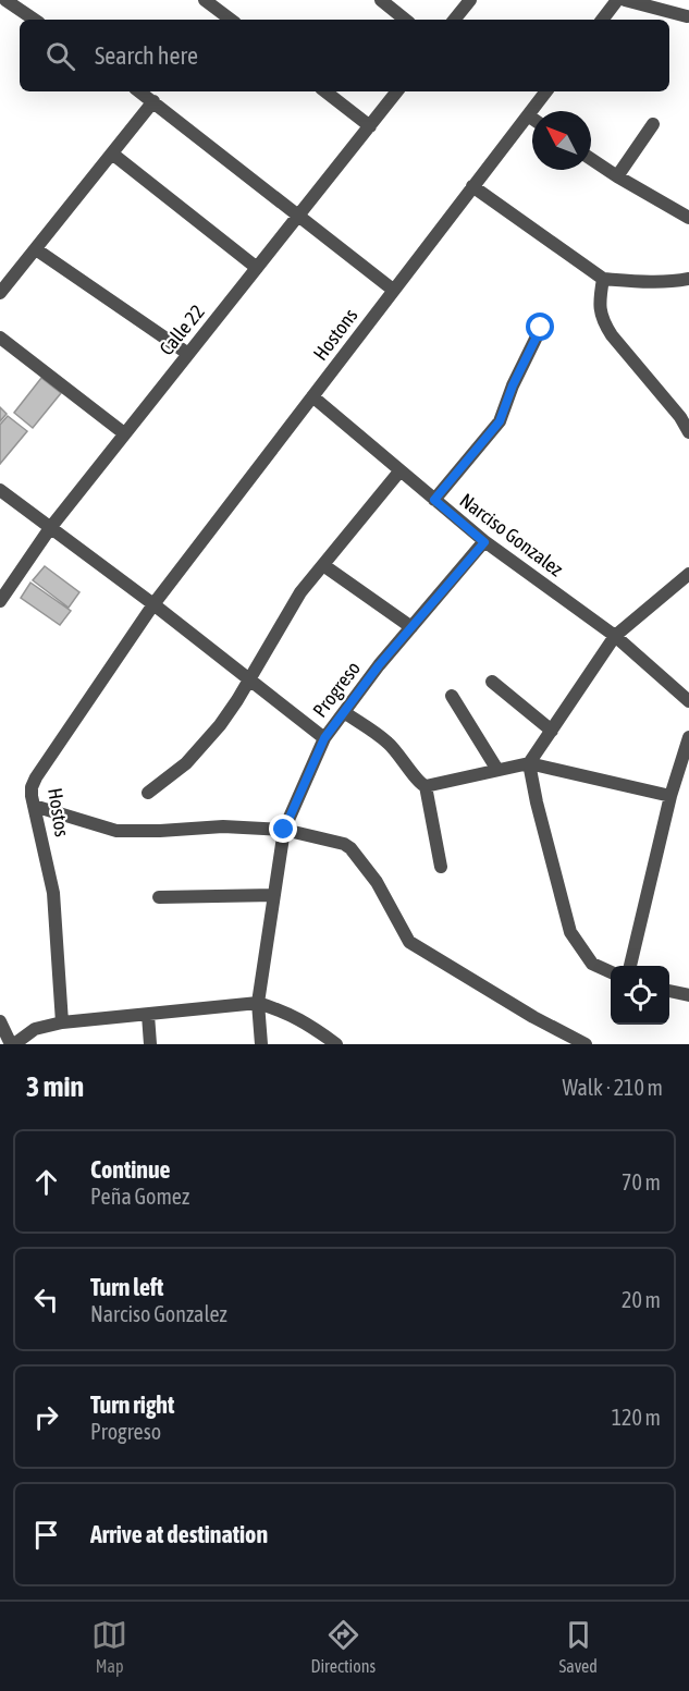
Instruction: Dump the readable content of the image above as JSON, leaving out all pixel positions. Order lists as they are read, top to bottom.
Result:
{
  "streets": {
    "street": [
      "Calle 22",
      "Hostons",
      "Narciso Gonzalez",
      "Progreso",
      "Hostos"
    ]
  },
  "crossings": [
    ["Hostons", "Narciso Gonzalez"],
    ["Hostons", "Hostos"],
    ["Narciso Gonzalez", "Progreso"]
  ],
  "north": "top left",
  "page": {
    "search": "Search here",
    "heading": ["3 min", "Walk · 210 m"],
    "list": [
      ["Continue", "Peña Gomez", "70 m"],
      ["Turn left", "Narciso Gonzalez", "20 m"],
      ["Turn right", "Progreso", "120 m"],
      "Arrive at destination"
    ],
    "nav": ["Map", "Directions", "Saved"]
  }
}
